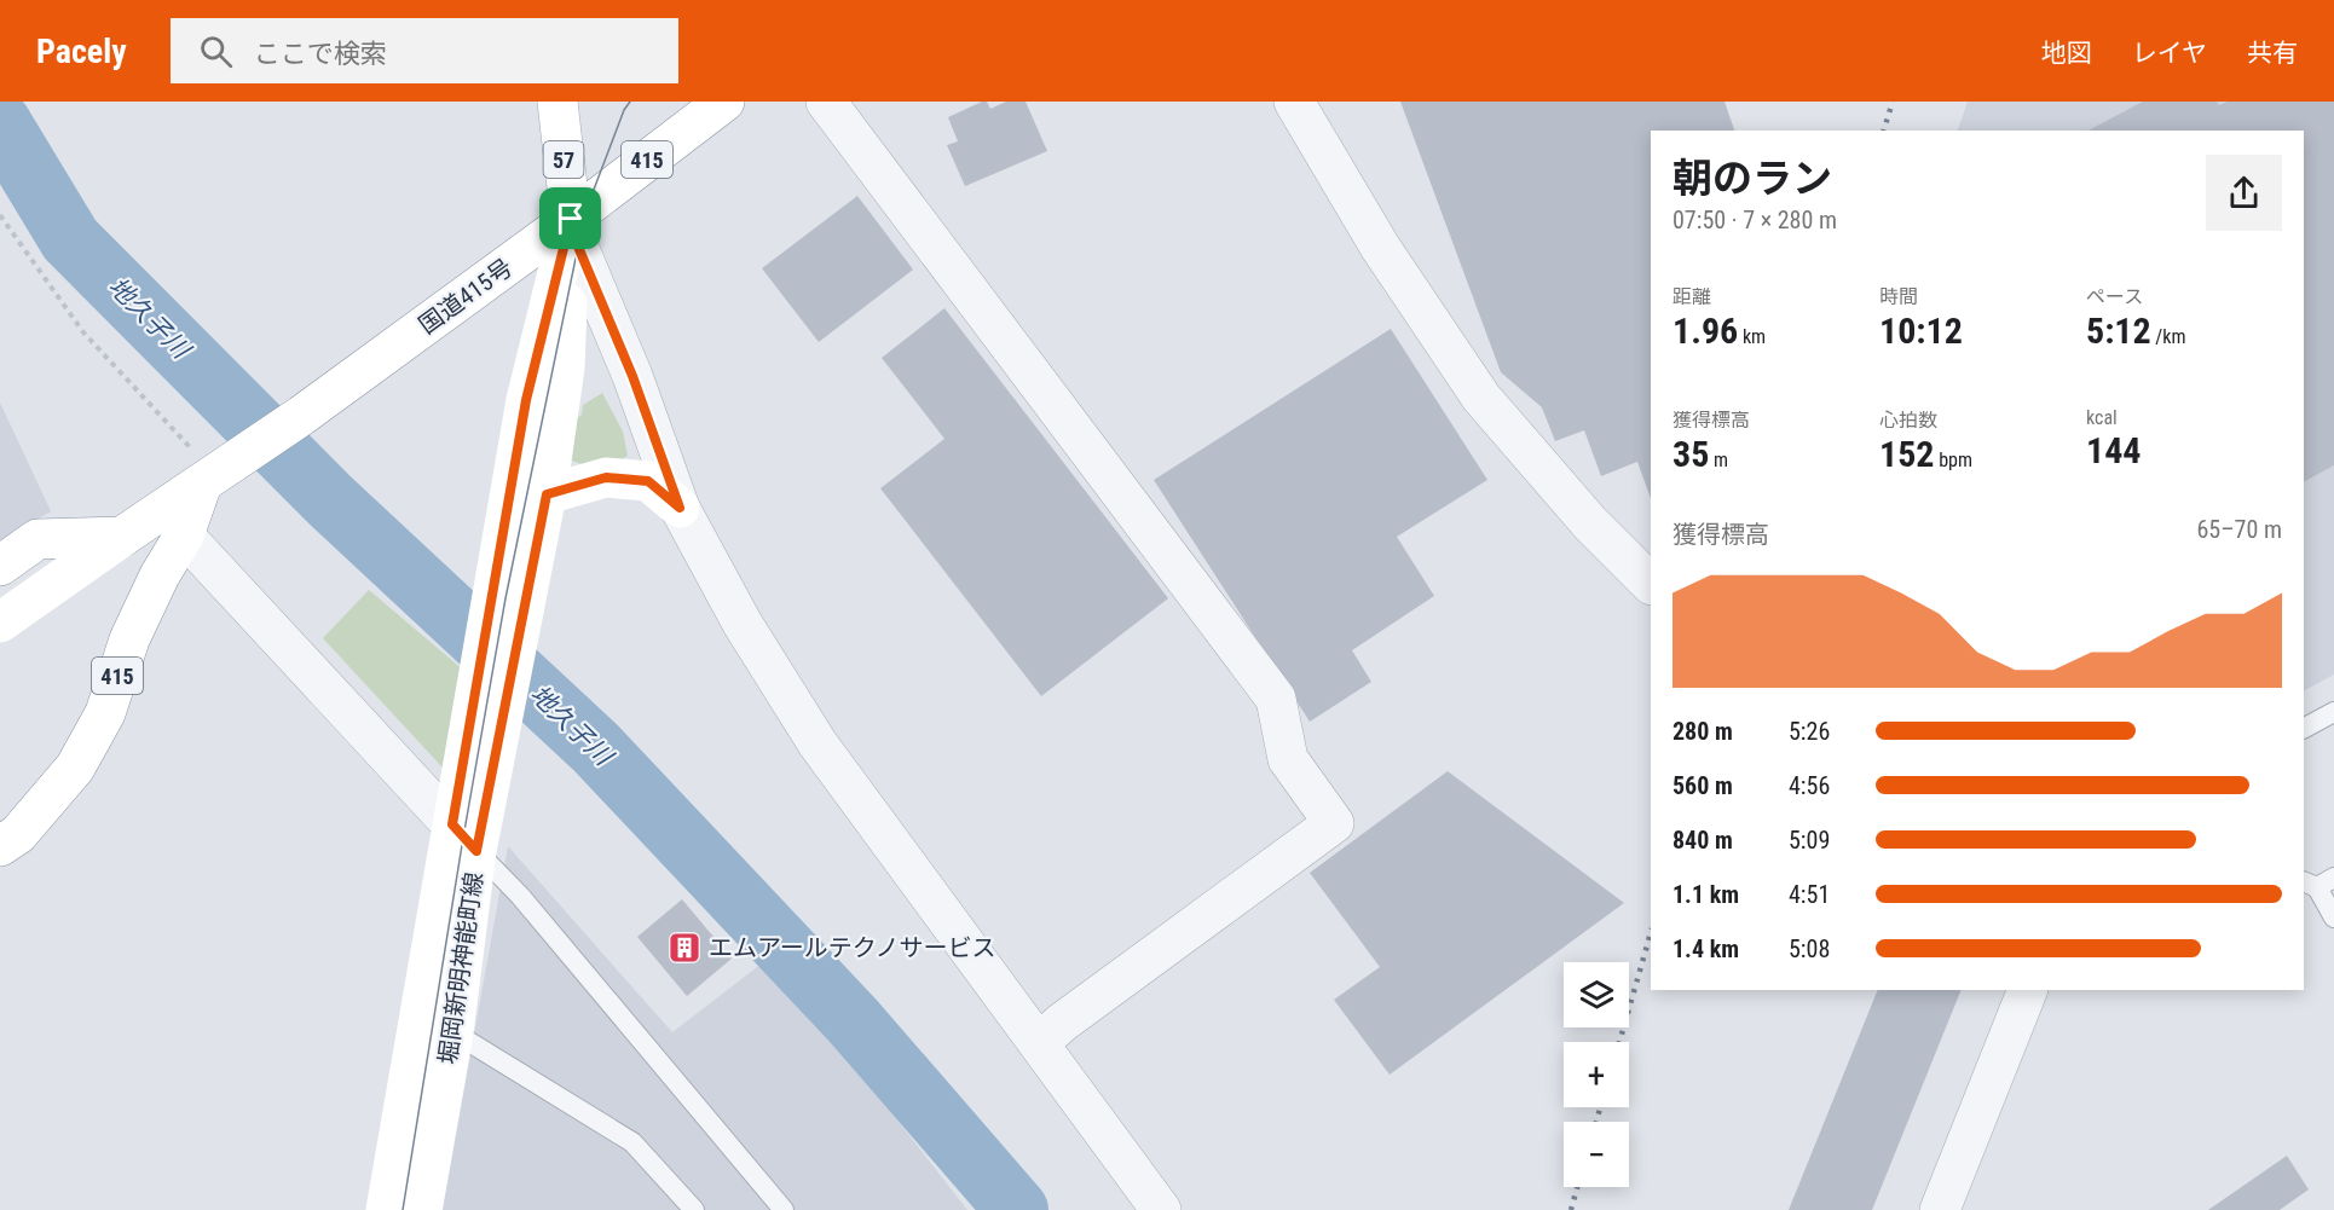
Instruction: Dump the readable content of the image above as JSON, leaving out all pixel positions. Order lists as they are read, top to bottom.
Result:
{
  "streets": {
    "main road": [
      "57",
      "415",
      "国道415号",
      "堀岡新明神能町線"
    ]
  },
  "crossings": [
    ["57", "国道415号"],
    ["57", "堀岡新明神能町線"],
    ["415", "国道415号"],
    ["国道415号", "堀岡新明神能町線"]
  ],
  "water": ["地久子川"],
  "places": {
    "building": ["エムアールテクノサービス"]
  },
  "page": {
    "header": "Pacely",
    "search": "ここで検索",
    "nav": ["地図", "レイヤ", "共有"],
    "heading": ["朝のラン", "07:50 · 7 × 280 m"],
    "stats": [
      ["距離", "1.96 km"],
      ["時間", "10:12"],
      ["ペース", "5:12 /km"],
      ["獲得標高", "35 m"],
      ["心拍数", "152 bpm"],
      ["kcal", "144"]
    ],
    "chart": ["獲得標高", "65–70 m"],
    "list": [
      {
        "name": "280 m",
        "note": "5:26"
      },
      {
        "name": "560 m",
        "note": "4:56"
      },
      {
        "name": "840 m",
        "note": "5:09"
      },
      {
        "name": "1.1 km",
        "note": "4:51"
      },
      {
        "name": "1.4 km",
        "note": "5:08"
      }
    ],
    "map_buttons": ["+", "−"]
  }
}
